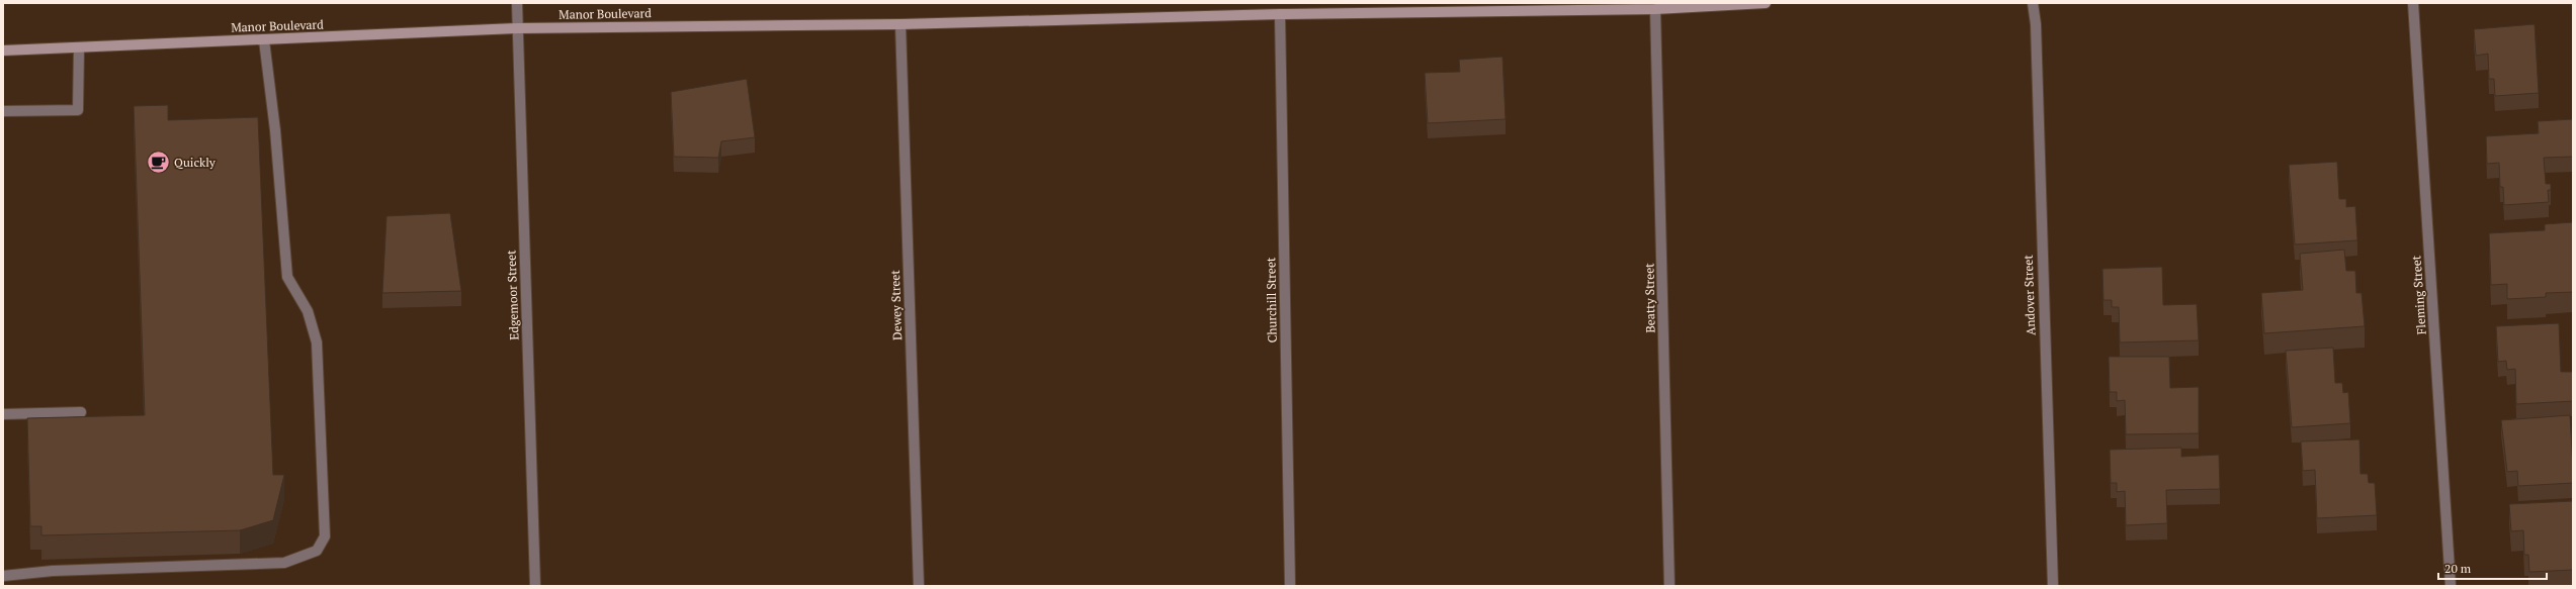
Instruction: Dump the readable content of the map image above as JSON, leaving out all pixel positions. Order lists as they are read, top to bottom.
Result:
{
  "streets": {
    "street": [
      "Manor Boulevard",
      "Edgemoor Street",
      "Andover Street",
      "Fleming Street",
      "Beatty Street",
      "Churchill Street",
      "Dewey Street"
    ]
  },
  "crossings": [
    ["Manor Boulevard", "Edgemoor Street"],
    ["Manor Boulevard", "Beatty Street"],
    ["Manor Boulevard", "Churchill Street"],
    ["Manor Boulevard", "Dewey Street"]
  ],
  "places": {
    "cafe": ["Quickly"]
  },
  "scale_bar": "20 m"
}
